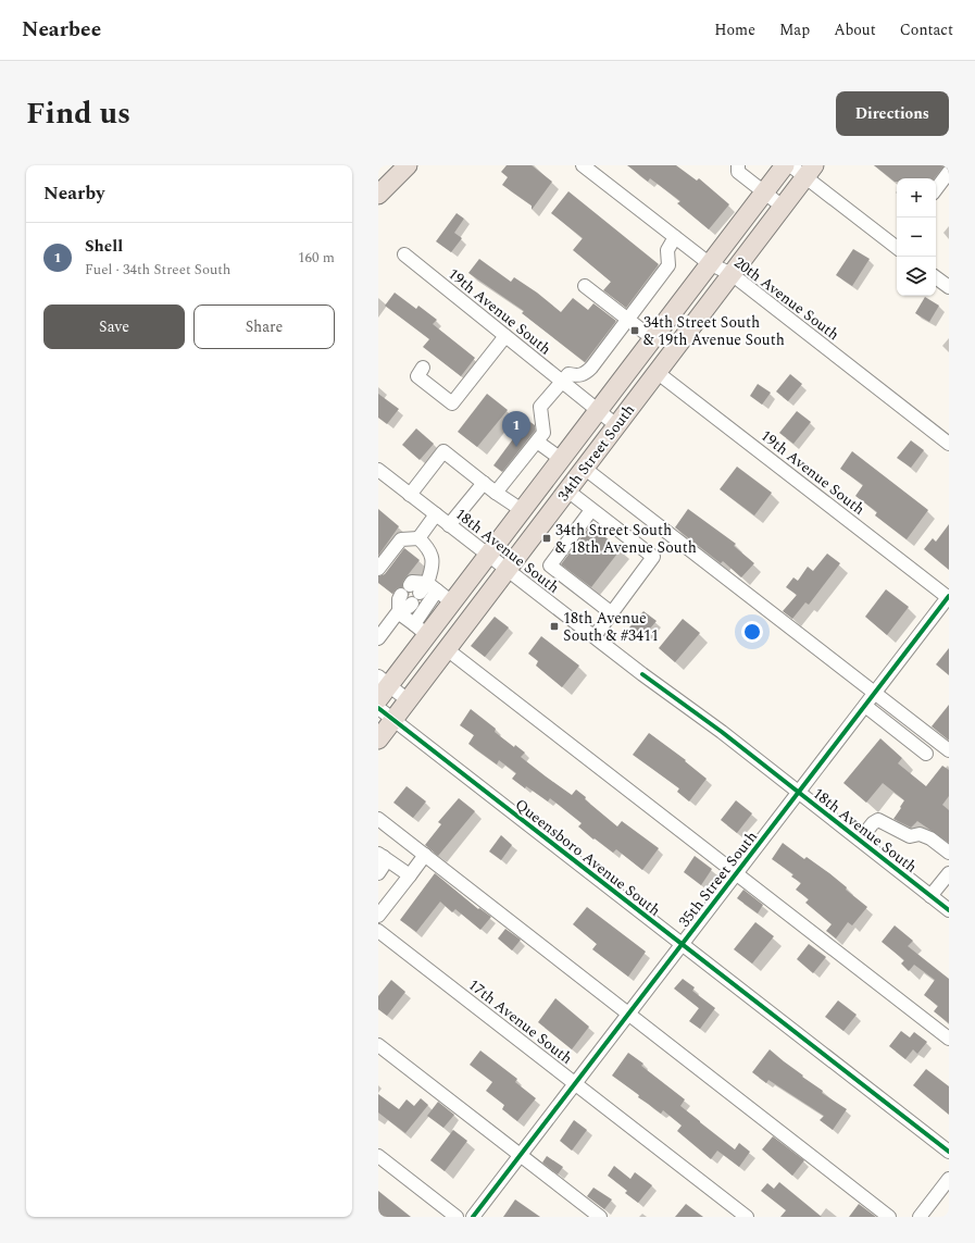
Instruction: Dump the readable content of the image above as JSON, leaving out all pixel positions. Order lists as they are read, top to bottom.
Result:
{
  "streets": {
    "highway": ["34th Street South"],
    "street": [
      "20th Avenue South",
      "19th Avenue South",
      "18th Avenue South",
      "Queensboro Avenue South",
      "35th Street South",
      "17th Avenue South"
    ]
  },
  "crossings": [
    ["20th Avenue South", "34th Street South"],
    ["19th Avenue South", "34th Street South"],
    ["19th Avenue South", "35th Street South"],
    ["34th Street South", "18th Avenue South"],
    ["34th Street South", "Queensboro Avenue South"],
    ["18th Avenue South", "35th Street South"],
    ["Queensboro Avenue South", "35th Street South"],
    ["35th Street South", "17th Avenue South"]
  ],
  "places": {
    "transit": ["34th Street South & 19th Avenue South", "34th Street South & 18th Avenue South", "18th Avenue South & #3411"]
  },
  "page": {
    "header": "Nearbee",
    "nav": [
      "Home",
      "Map",
      "About",
      "Contact"
    ],
    "title": "Find us",
    "buttons": [
      "Directions",
      ["Save", "Share"]
    ],
    "heading": "Nearby",
    "map_buttons": ["+", "−"],
    "list": [
      {
        "mark": "1",
        "name": "Shell",
        "note": "Fuel · 34th Street South",
        "value": "160 m"
      }
    ],
    "pins": "1"
  }
}
